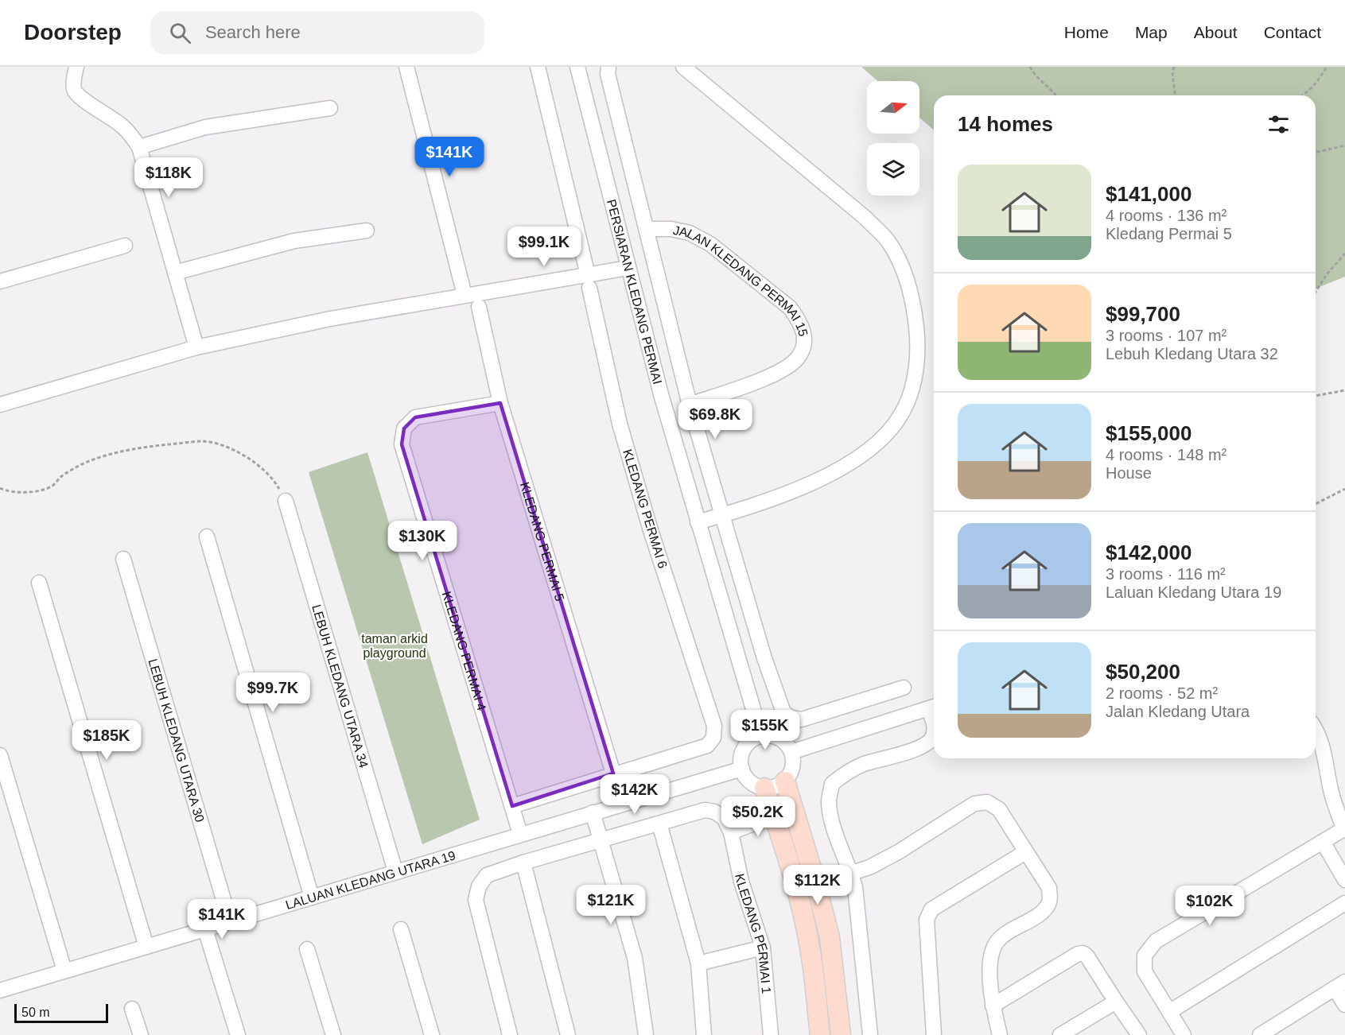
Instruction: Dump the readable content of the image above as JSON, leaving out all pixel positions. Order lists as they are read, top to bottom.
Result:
{
  "streets": {
    "street": [
      "JALAN KLEDANG PERMAI 15",
      "PERSIARAN KLEDANG PERMAI",
      "KLEDANG PERMAI 6",
      "KLEDANG PERMAI 5",
      "KLEDANG PERMAI 4",
      "LEBUH KLEDANG UTARA 34",
      "LEBUH KLEDANG UTARA 30",
      "LALUAN KLEDANG UTARA 19",
      "KLEDANG PERMAI 1"
    ]
  },
  "crossings": [
    ["PERSIARAN KLEDANG PERMAI", "LALUAN KLEDANG UTARA 19"],
    ["KLEDANG PERMAI 6", "KLEDANG PERMAI 5"],
    ["KLEDANG PERMAI 5", "KLEDANG PERMAI 4"],
    ["KLEDANG PERMAI 4", "LALUAN KLEDANG UTARA 19"],
    ["LEBUH KLEDANG UTARA 34", "LALUAN KLEDANG UTARA 19"],
    ["LEBUH KLEDANG UTARA 30", "LALUAN KLEDANG UTARA 19"]
  ],
  "parks": ["taman arkid playground"],
  "scale_bar": "50 m",
  "north": "right",
  "page": {
    "header": "Doorstep",
    "search": "Search here",
    "nav": [
      "Home",
      "Map",
      "About",
      "Contact"
    ],
    "heading": "14 homes",
    "price": [
      "$141K",
      "$118K",
      "$99.1K",
      "$69.8K",
      "$130K",
      "$99.7K",
      "$155K",
      "$185K",
      "$142K",
      "$50.2K",
      "$112K",
      "$121K",
      "$102K",
      "$141K"
    ],
    "list": [
      {
        "name": "$141,000",
        "note": "4 rooms · 136 m² · Kledang Permai 5"
      },
      {
        "name": "$99,700",
        "note": "3 rooms · 107 m² · Lebuh Kledang Utara 32"
      },
      {
        "name": "$155,000",
        "note": "4 rooms · 148 m² · House"
      },
      {
        "name": "$142,000",
        "note": "3 rooms · 116 m² · Laluan Kledang Utara 19"
      },
      {
        "name": "$50,200",
        "note": "2 rooms · 52 m² · Jalan Kledang Utara"
      }
    ],
    "scale": "50 m"
  }
}
